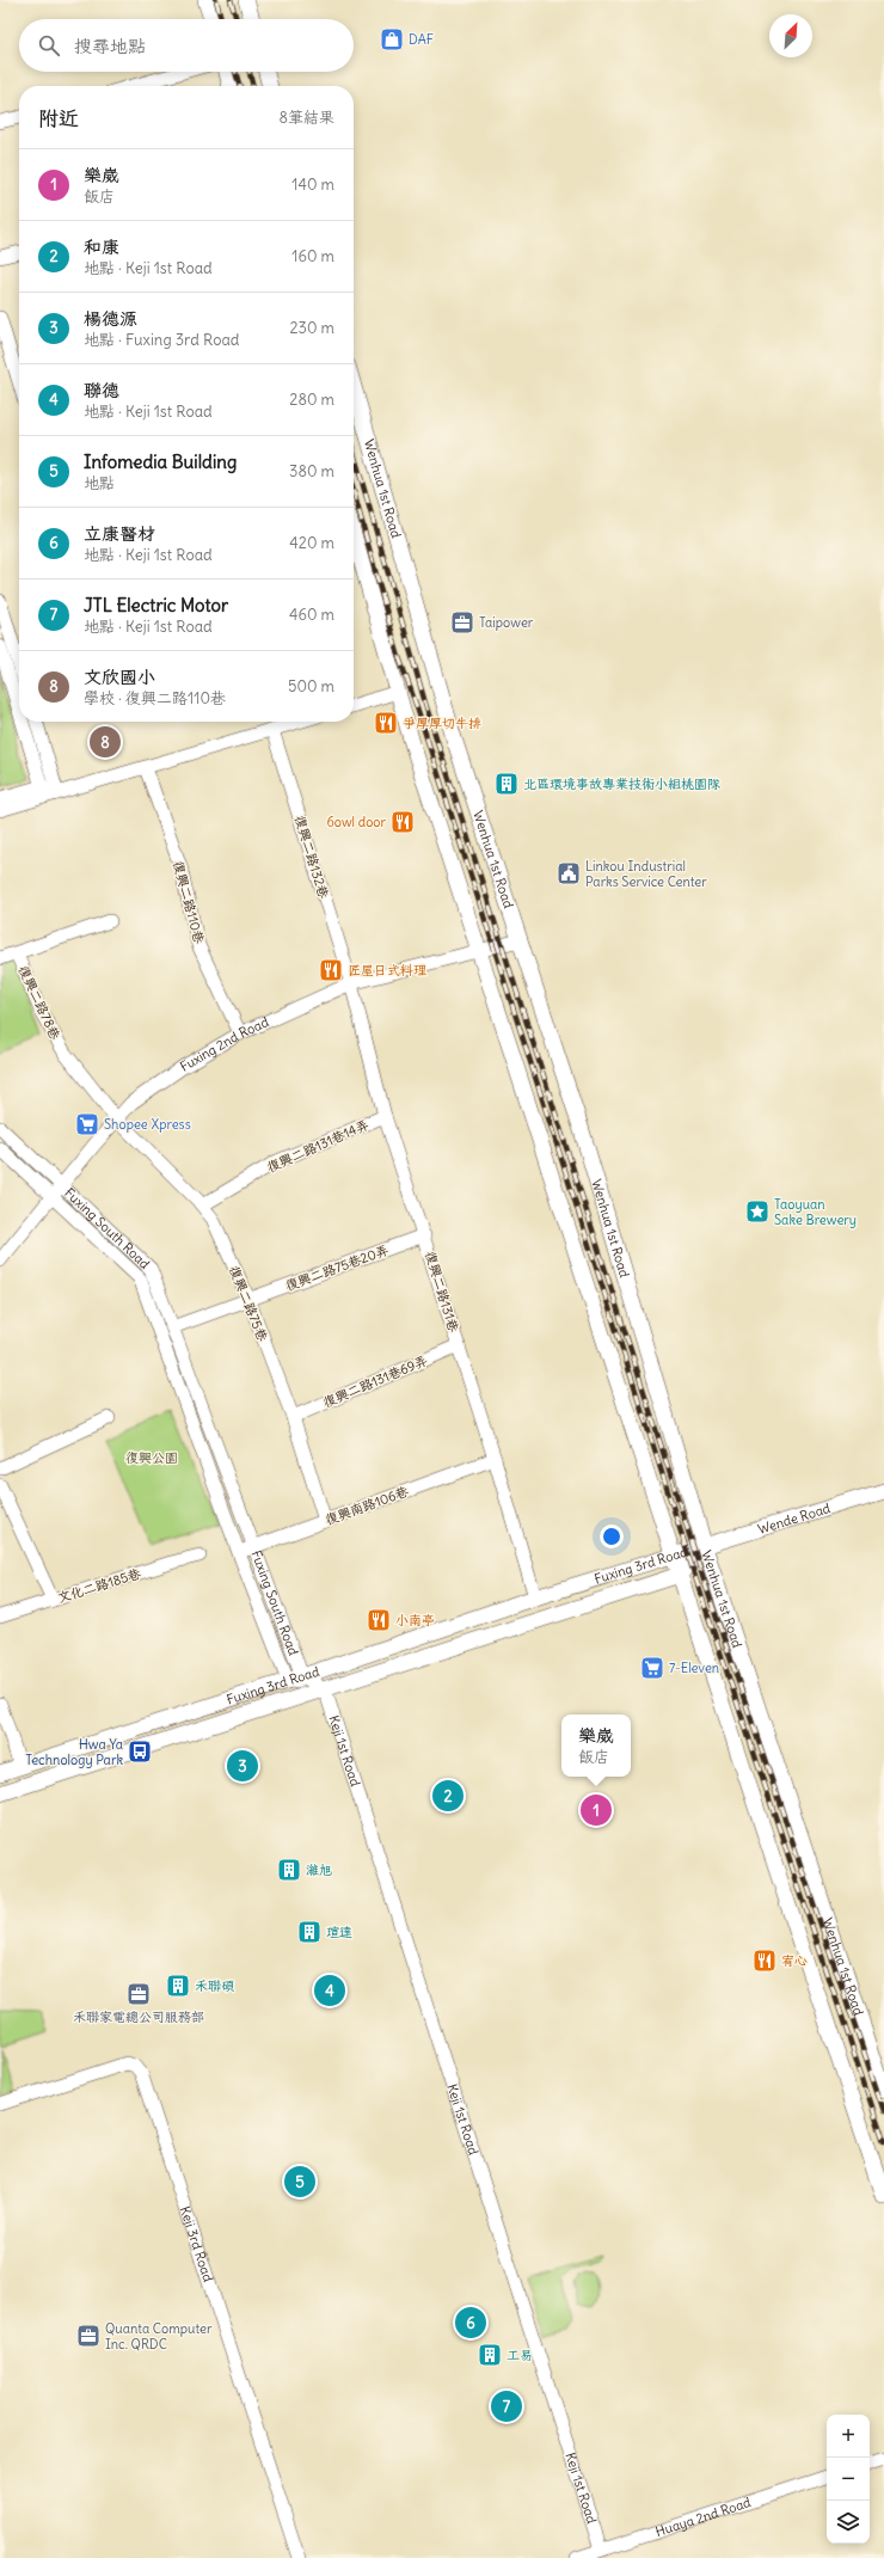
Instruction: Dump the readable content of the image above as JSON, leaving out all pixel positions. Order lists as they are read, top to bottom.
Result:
{
  "streets": {
    "street": [
      "Wenhua 1st Road",
      "復興二路132巷",
      "復興二路110巷",
      "復興二路78巷",
      "Fuxing 2nd Road",
      "復興二路131巷14弄",
      "Fuxing South Road",
      "復興二路75巷20弄",
      "復興二路131巷",
      "復興二路75巷",
      "復興二路131巷69弄",
      "復興南路106巷",
      "Wende Road",
      "Fuxing 3rd Road",
      "文化二路185巷",
      "Keji 1st Road",
      "Keji 3rd Road",
      "Huaya 2nd Road"
    ]
  },
  "crossings": [
    ["Wenhua 1st Road", "Fuxing 2nd Road"],
    ["Wenhua 1st Road", "Wende Road"],
    ["Wenhua 1st Road", "Fuxing 3rd Road"],
    ["復興二路132巷", "Fuxing 2nd Road"],
    ["復興二路132巷", "復興二路131巷"],
    ["復興二路110巷", "Fuxing 2nd Road"],
    ["復興二路78巷", "Fuxing 2nd Road"],
    ["復興二路78巷", "復興二路75巷"],
    ["Fuxing 2nd Road", "Fuxing South Road"],
    ["Fuxing 2nd Road", "復興二路131巷"],
    ["Fuxing 2nd Road", "復興二路75巷"],
    ["復興二路131巷14弄", "復興二路131巷"],
    ["復興二路131巷14弄", "復興二路75巷"],
    ["Fuxing South Road", "復興二路75巷20弄"],
    ["Fuxing South Road", "復興南路106巷"],
    ["Fuxing South Road", "Fuxing 3rd Road"],
    ["復興二路75巷20弄", "復興二路131巷"],
    ["復興二路75巷20弄", "復興二路75巷"],
    ["復興二路131巷", "復興二路131巷69弄"],
    ["復興二路131巷", "復興南路106巷"],
    ["復興二路131巷", "Fuxing 3rd Road"],
    ["復興二路75巷", "復興二路131巷69弄"],
    ["復興二路75巷", "復興南路106巷"],
    ["Wende Road", "Fuxing 3rd Road"],
    ["Fuxing 3rd Road", "Keji 1st Road"],
    ["Keji 1st Road", "Huaya 2nd Road"]
  ],
  "parks": ["復興公園"],
  "places": {
    "shop": ["DAF"],
    "office": ["Taipower", "禾聯家電總公司服務部", "Quanta Computer Inc. QRDC"],
    "restaurant": [
      "爭厚厚切牛排",
      "6owl door",
      "匠屋日式料理",
      "小南亭",
      "宥心"
    ],
    "building": [
      "北區環境事故專業技術小組桃園隊",
      "濰旭",
      "瑄達",
      "禾聯碩",
      "工易"
    ],
    "public building": ["Linkou Industrial Parks Service Center"],
    "supermarket": ["Shopee Xpress", "7-Eleven"],
    "place": ["Taoyuan Sake Brewery"],
    "bus stop": ["Hwa Ya Technology Park"]
  },
  "north": "top right",
  "page": {
    "search": "搜尋地點",
    "heading": ["附近", "8筆結果"],
    "list": [
      {
        "mark": "1",
        "name": "樂崴",
        "note": "飯店",
        "value": "140 m"
      },
      {
        "mark": "2",
        "name": "和康",
        "note": "地點 · Keji 1st Road",
        "value": "160 m"
      },
      {
        "mark": "3",
        "name": "楊德源",
        "note": "地點 · Fuxing 3rd Road",
        "value": "230 m"
      },
      {
        "mark": "4",
        "name": "聯德",
        "note": "地點 · Keji 1st Road",
        "value": "280 m"
      },
      {
        "mark": "5",
        "name": "Infomedia Building",
        "note": "地點",
        "value": "380 m"
      },
      {
        "mark": "6",
        "name": "立康醫材",
        "note": "地點 · Keji 1st Road",
        "value": "420 m"
      },
      {
        "mark": "7",
        "name": "JTL Electric Motor",
        "note": "地點 · Keji 1st Road",
        "value": "460 m"
      },
      {
        "mark": "8",
        "name": "文欣國小",
        "note": "學校 · 復興二路110巷",
        "value": "500 m"
      }
    ],
    "pins": [
      "8",
      "3",
      "2",
      "1",
      "4",
      "5",
      "6",
      "7"
    ],
    "popup": ["樂崴", "飯店"],
    "map_buttons": ["+", "−"]
  }
}
